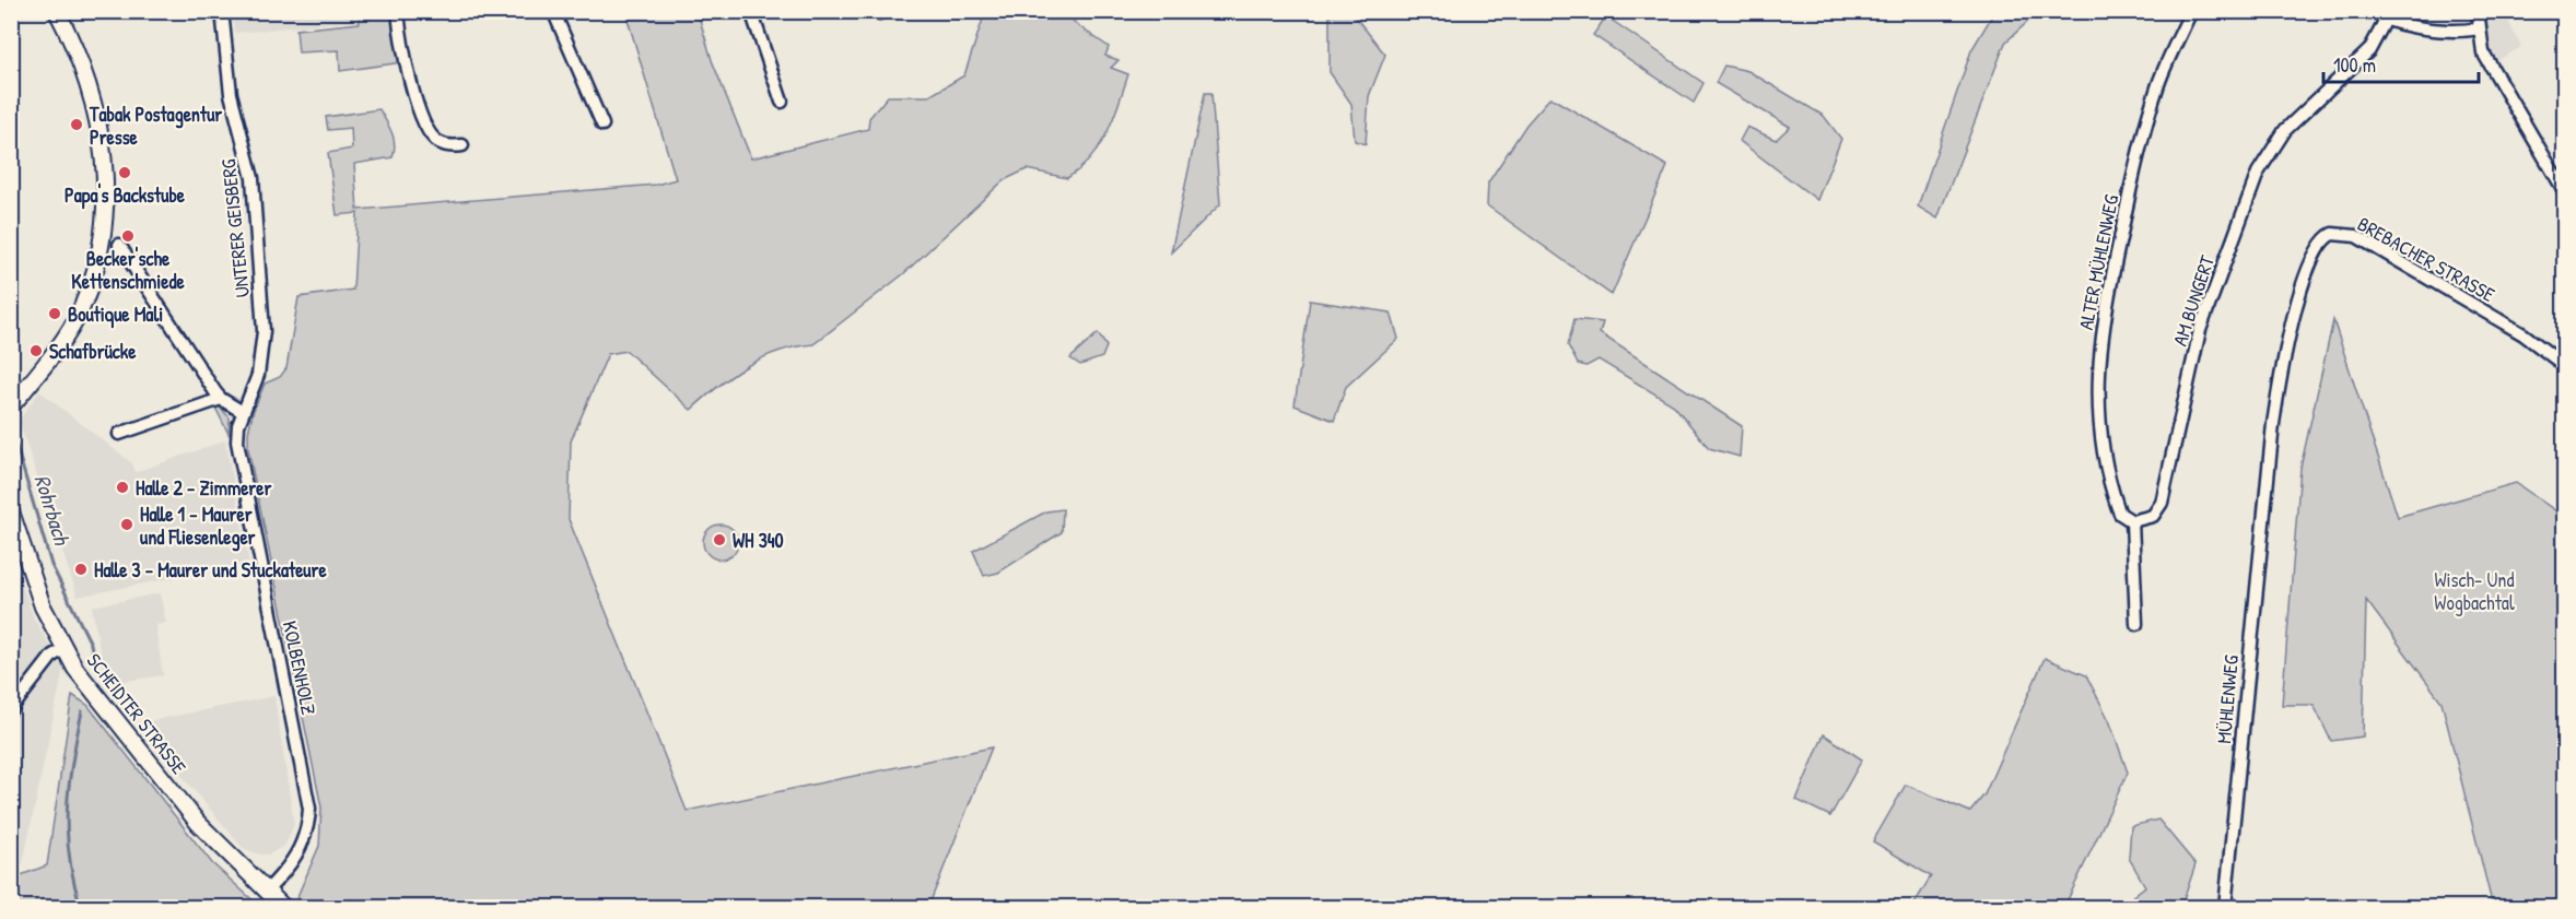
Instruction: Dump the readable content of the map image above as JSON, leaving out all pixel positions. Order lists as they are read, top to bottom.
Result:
{
  "streets": {
    "main road": ["SCHEIDTER STRASSE"],
    "street": [
      "UNTERER GEISBERG",
      "BREBACHER STRASSE",
      "ALTER MÜHLENWEG",
      "AM BUNGERT",
      "KOLBENHOLZ",
      "MÜHLENWEG"
    ]
  },
  "crossings": [
    ["UNTERER GEISBERG", "KOLBENHOLZ"],
    ["BREBACHER STRASSE", "MÜHLENWEG"],
    ["ALTER MÜHLENWEG", "AM BUNGERT"],
    ["KOLBENHOLZ", "SCHEIDTER STRASSE"]
  ],
  "water": ["Rohrbach"],
  "parks": ["Wisch- Und Wogbachtal"],
  "places": [
    "Tabak Postagentur Presse",
    "Papa's Backstube",
    "Becker'sche Kettenschmiede",
    "Boutique Mali",
    "Schafbrücke",
    "Halle 2 - Zimmerer",
    "Halle 1 - Maurer und Fliesenleger",
    "WH 340",
    "Halle 3 - Maurer und Stuckateure"
  ],
  "scale_bar": "100 m"
}
